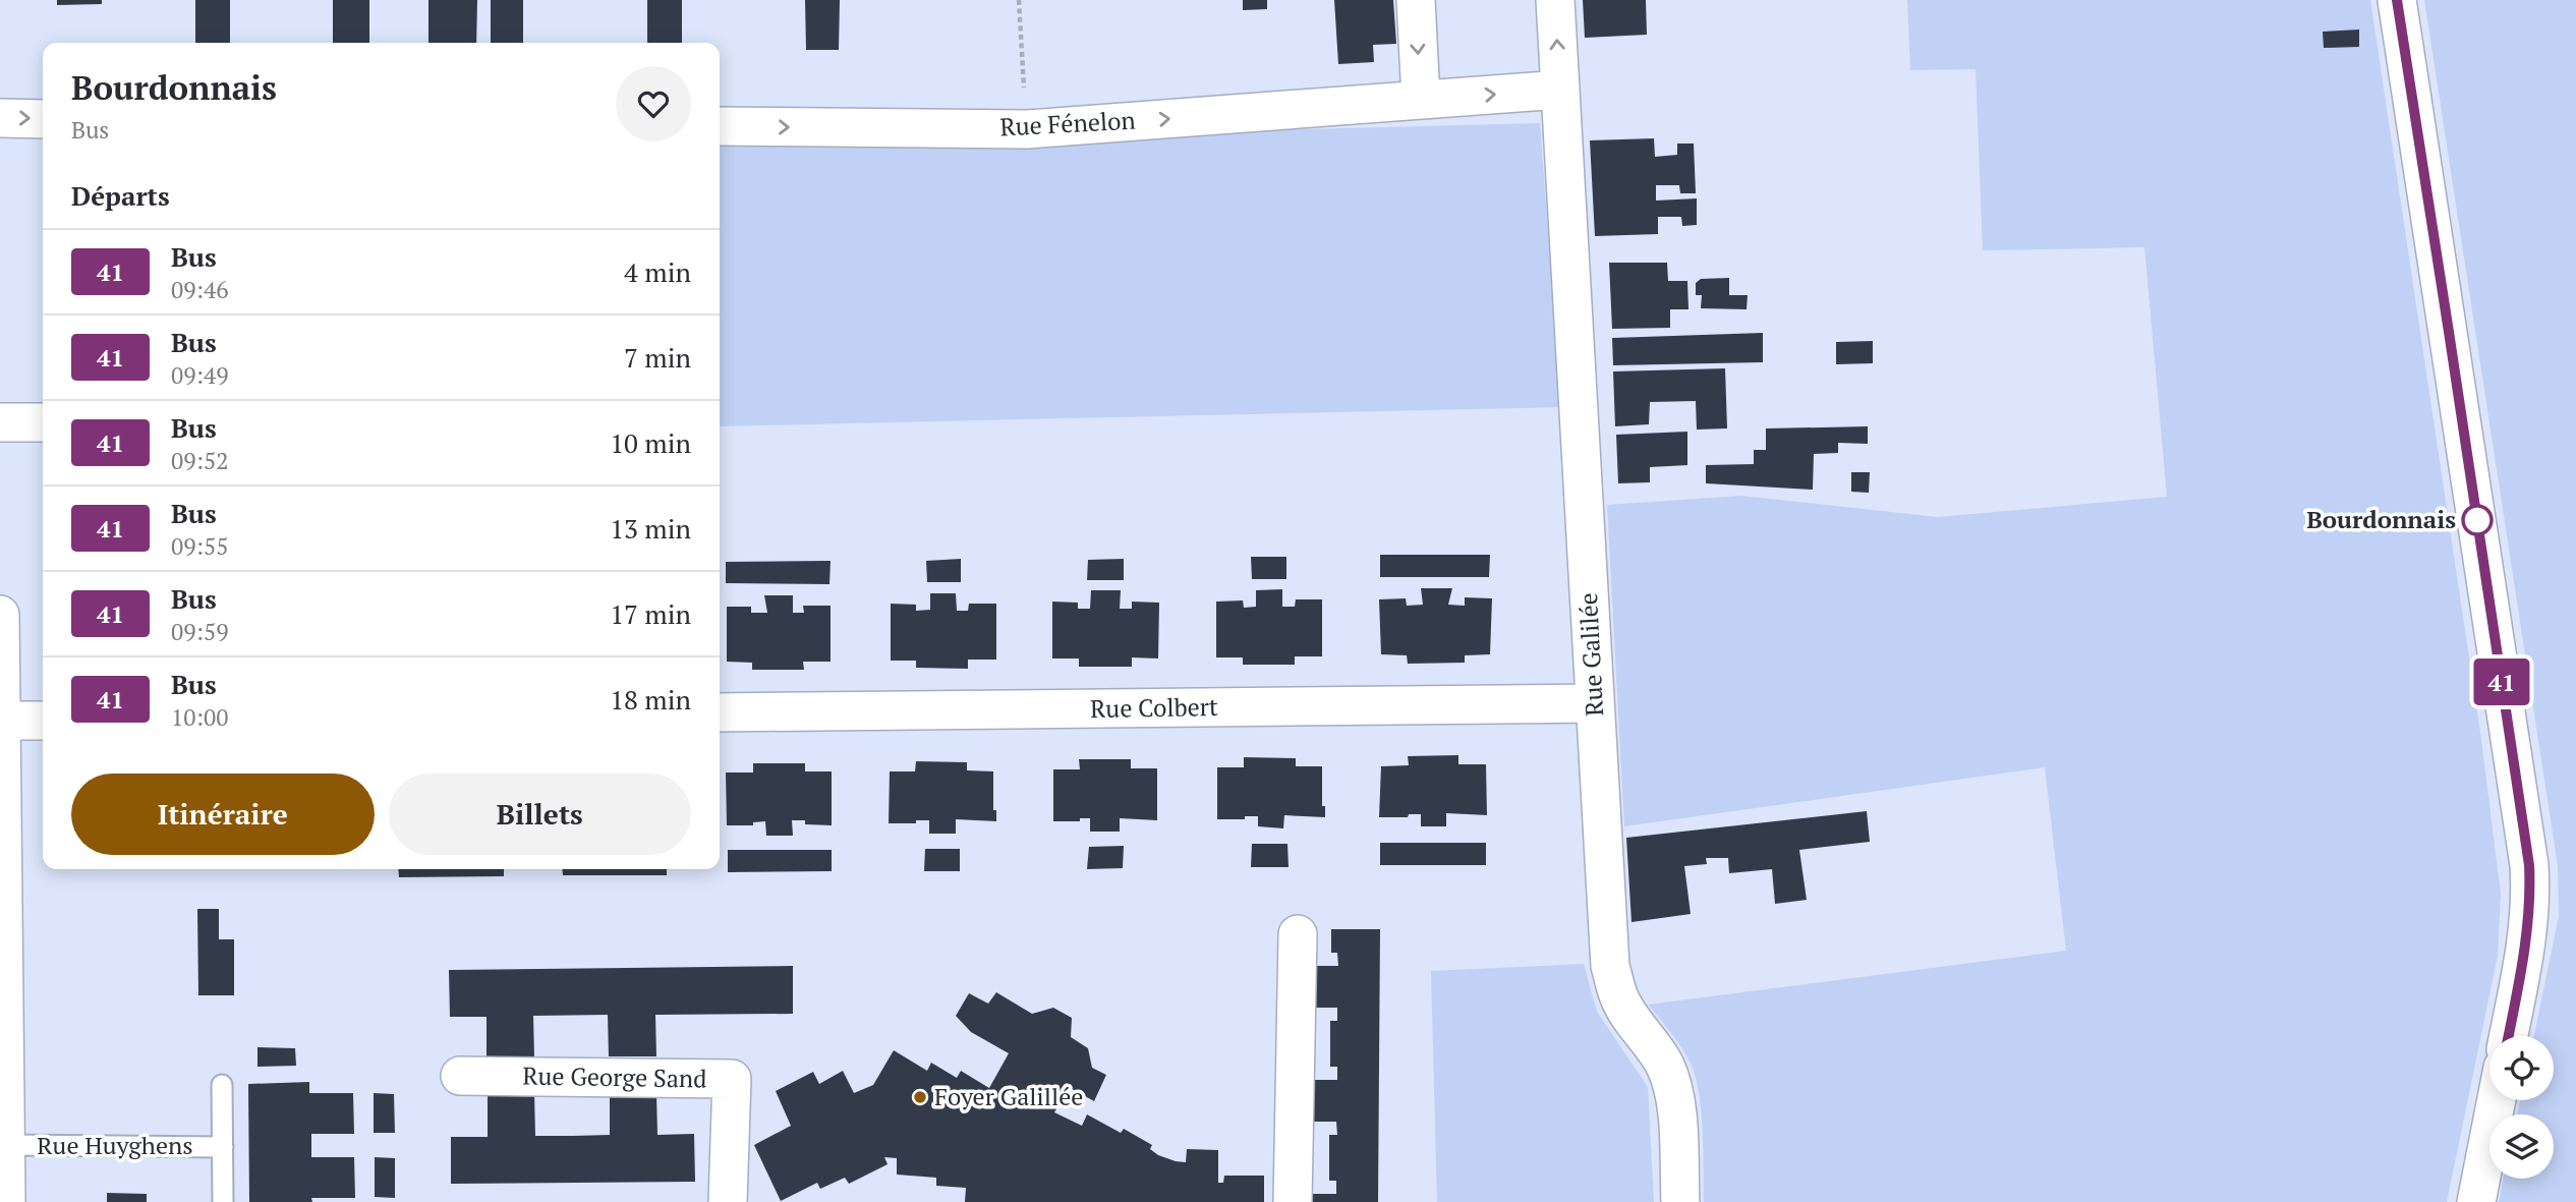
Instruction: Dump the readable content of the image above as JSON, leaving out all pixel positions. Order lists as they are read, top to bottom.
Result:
{
  "streets": {
    "street": [
      "Rue Fénelon",
      "Rue Galilée",
      "Rue Colbert",
      "Rue George Sand"
    ],
    "lane": ["Rue Huyghens"]
  },
  "crossings": [
    ["Rue Fénelon", "Rue Galilée"],
    ["Rue Galilée", "Rue Colbert"]
  ],
  "one_way": ["Rue Fénelon"],
  "places": ["Bourdonnais", "Foyer Galillée"],
  "lines": ["bus line 41"],
  "page": {
    "on_map": "41",
    "heading": [
      ["Bourdonnais", "Bus"],
      "Départs"
    ],
    "list": [
      {
        "mark": "41",
        "name": "Bus",
        "note": "09:46",
        "value": "4 min"
      },
      {
        "mark": "41",
        "name": "Bus",
        "note": "09:49",
        "value": "7 min"
      },
      {
        "mark": "41",
        "name": "Bus",
        "note": "09:52",
        "value": "10 min"
      },
      {
        "mark": "41",
        "name": "Bus",
        "note": "09:55",
        "value": "13 min"
      },
      {
        "mark": "41",
        "name": "Bus",
        "note": "09:59",
        "value": "17 min"
      },
      {
        "mark": "41",
        "name": "Bus",
        "note": "10:00",
        "value": "18 min"
      }
    ],
    "buttons": ["Itinéraire", "Billets"]
  }
}
